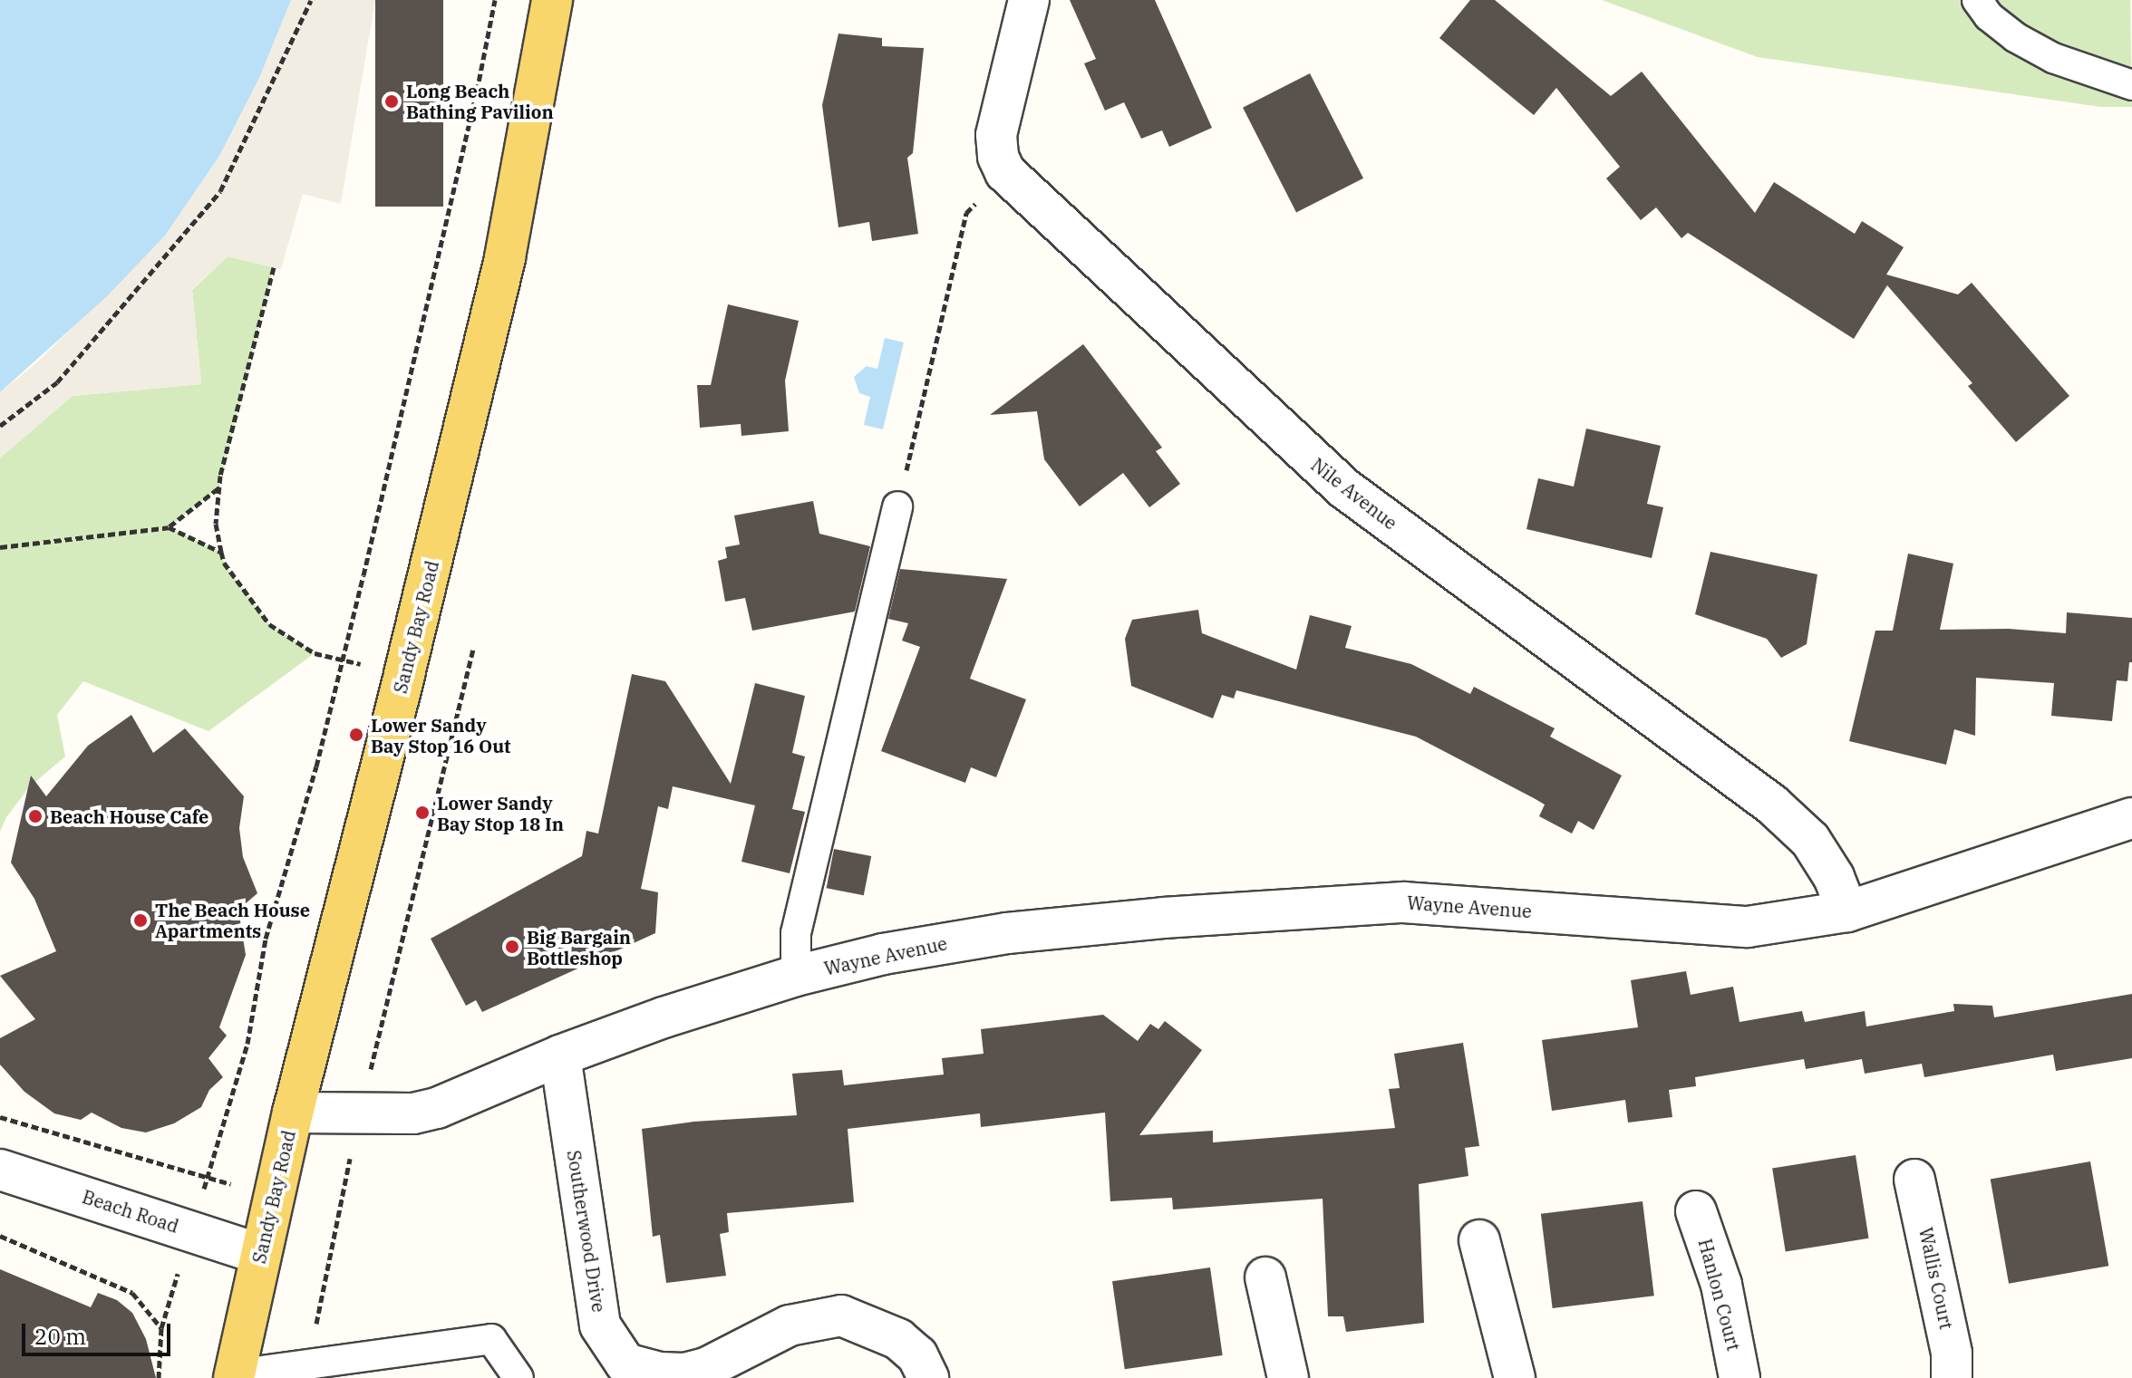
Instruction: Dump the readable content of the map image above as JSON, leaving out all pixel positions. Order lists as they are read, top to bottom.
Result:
{
  "streets": {
    "main road": ["Sandy Bay Road"],
    "street": [
      "Nile Avenue",
      "Wayne Avenue",
      "Beach Road",
      "Southerwood Drive",
      "Wallis Court",
      "Hanlon Court"
    ]
  },
  "crossings": [
    ["Nile Avenue", "Wayne Avenue"],
    ["Sandy Bay Road", "Wayne Avenue"],
    ["Sandy Bay Road", "Beach Road"],
    ["Wayne Avenue", "Southerwood Drive"]
  ],
  "places": [
    "Long Beach Bathing Pavilion",
    "Lower Sandy Bay Stop 16 Out",
    "Lower Sandy Bay Stop 18 In",
    "Beach House Cafe",
    "The Beach House Apartments",
    "Big Bargain Bottleshop"
  ],
  "scale_bar": "20 m"
}
